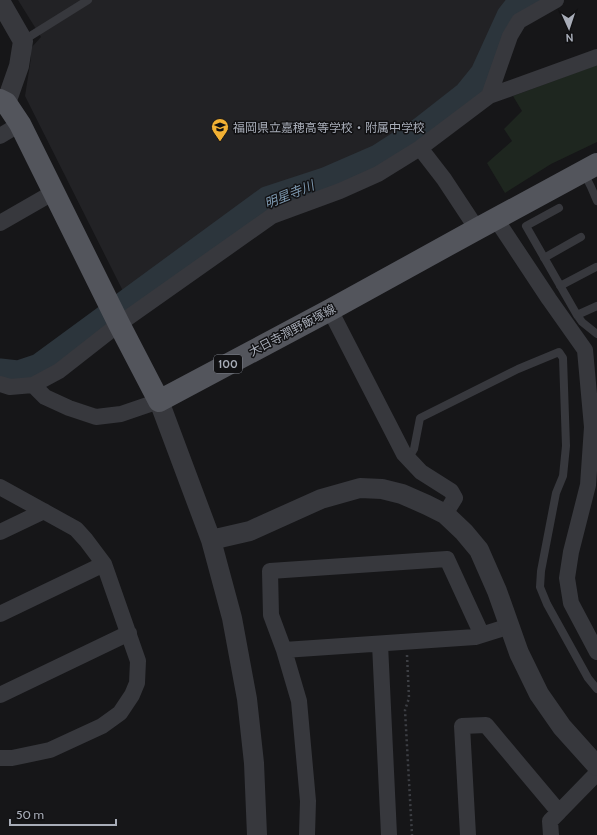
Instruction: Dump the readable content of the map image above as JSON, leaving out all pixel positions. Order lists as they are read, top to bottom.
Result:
{
  "streets": {
    "main road": ["大日寺潤野飯塚線", "100"]
  },
  "water": ["明星寺川"],
  "places": {
    "school or university": ["福岡県立嘉穂高等学校・附属中学校"]
  },
  "scale_bar": "50 m",
  "north": "bottom"
}
